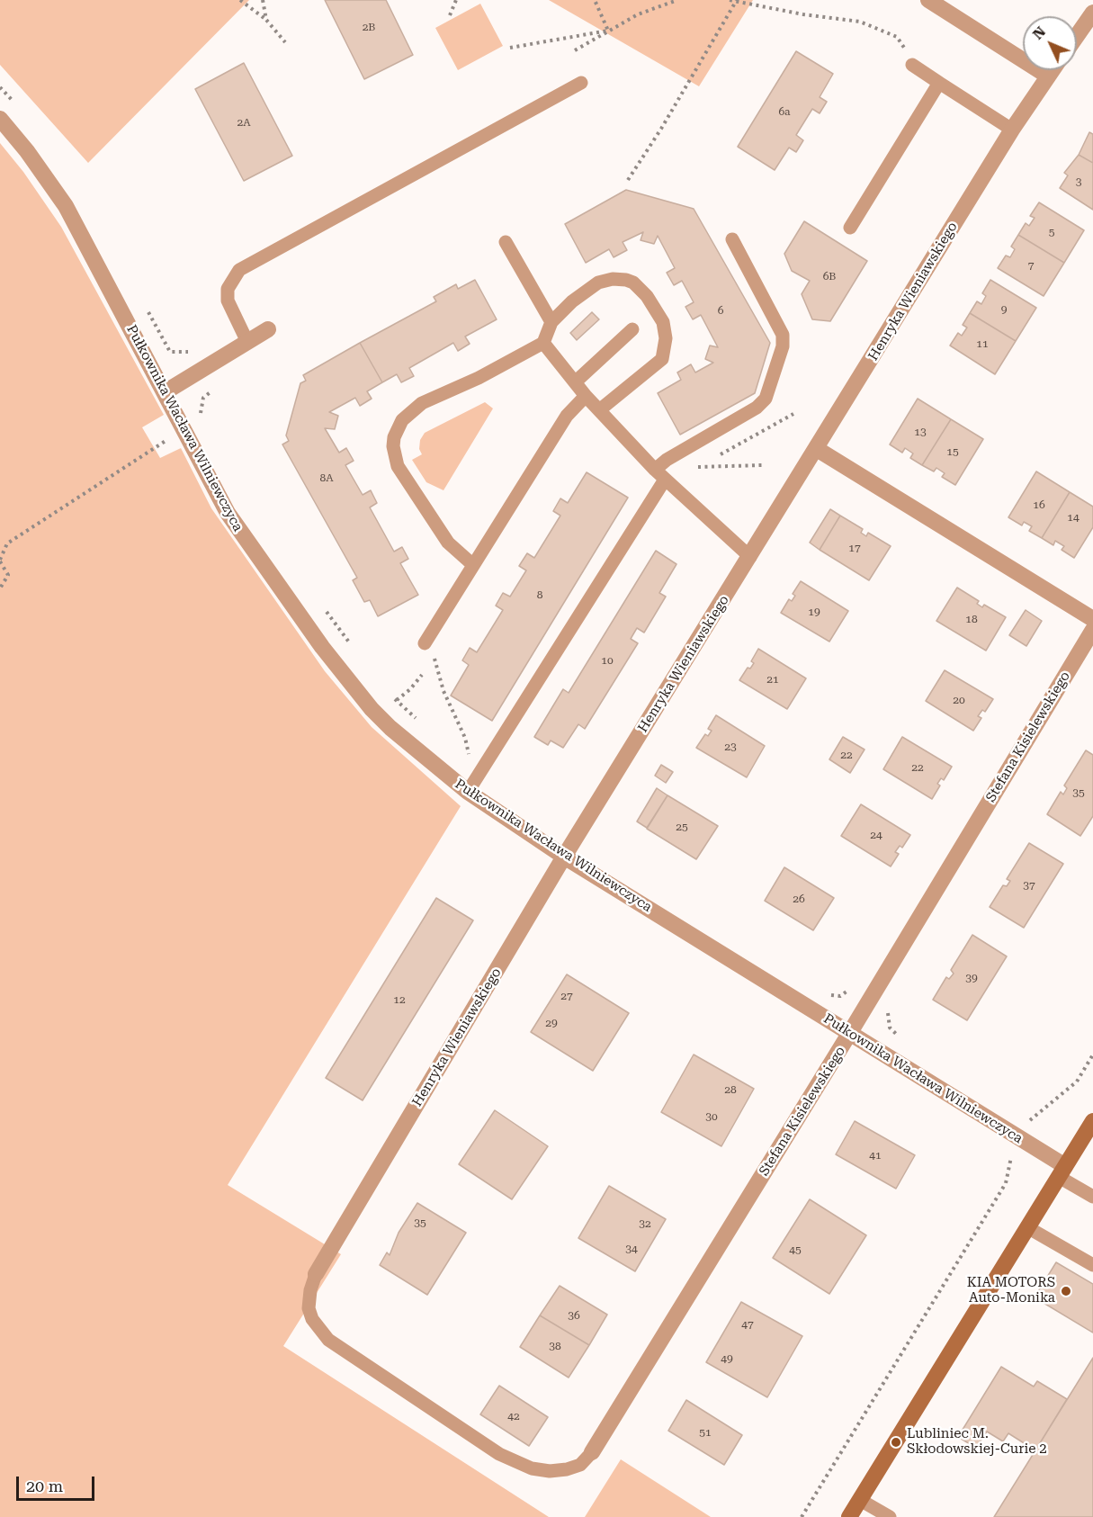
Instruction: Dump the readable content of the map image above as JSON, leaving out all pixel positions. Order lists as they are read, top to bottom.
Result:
{
  "streets": {
    "street": ["Henryka Wieniawskiego", "Pułkownika Wacława Wilniewczyca", "Stefana Kisielewskiego"]
  },
  "crossings": [
    ["Henryka Wieniawskiego", "Pułkownika Wacława Wilniewczyca"],
    ["Pułkownika Wacława Wilniewczyca", "Stefana Kisielewskiego"]
  ],
  "places": ["KIA MOTORS Auto-Monika", "Lubliniec M. Skłodowskiej-Curie 2"],
  "house_numbers": [
    "2B",
    "6a",
    "2A",
    "3",
    "5",
    "7",
    "6B",
    "9",
    "6",
    "11",
    "13",
    "15",
    "8A",
    "16",
    "14",
    "17",
    "8",
    "19",
    "18",
    "10",
    "21",
    "20",
    "23",
    "22",
    "22",
    "35",
    "25",
    "24",
    "37",
    "26",
    "39",
    "27",
    "12",
    "29",
    "28",
    "30",
    "41",
    "35",
    "32",
    "34",
    "45",
    "36",
    "47",
    "38",
    "49",
    "42",
    "51"
  ],
  "scale_bar": "20 m",
  "north": "top left"
}
